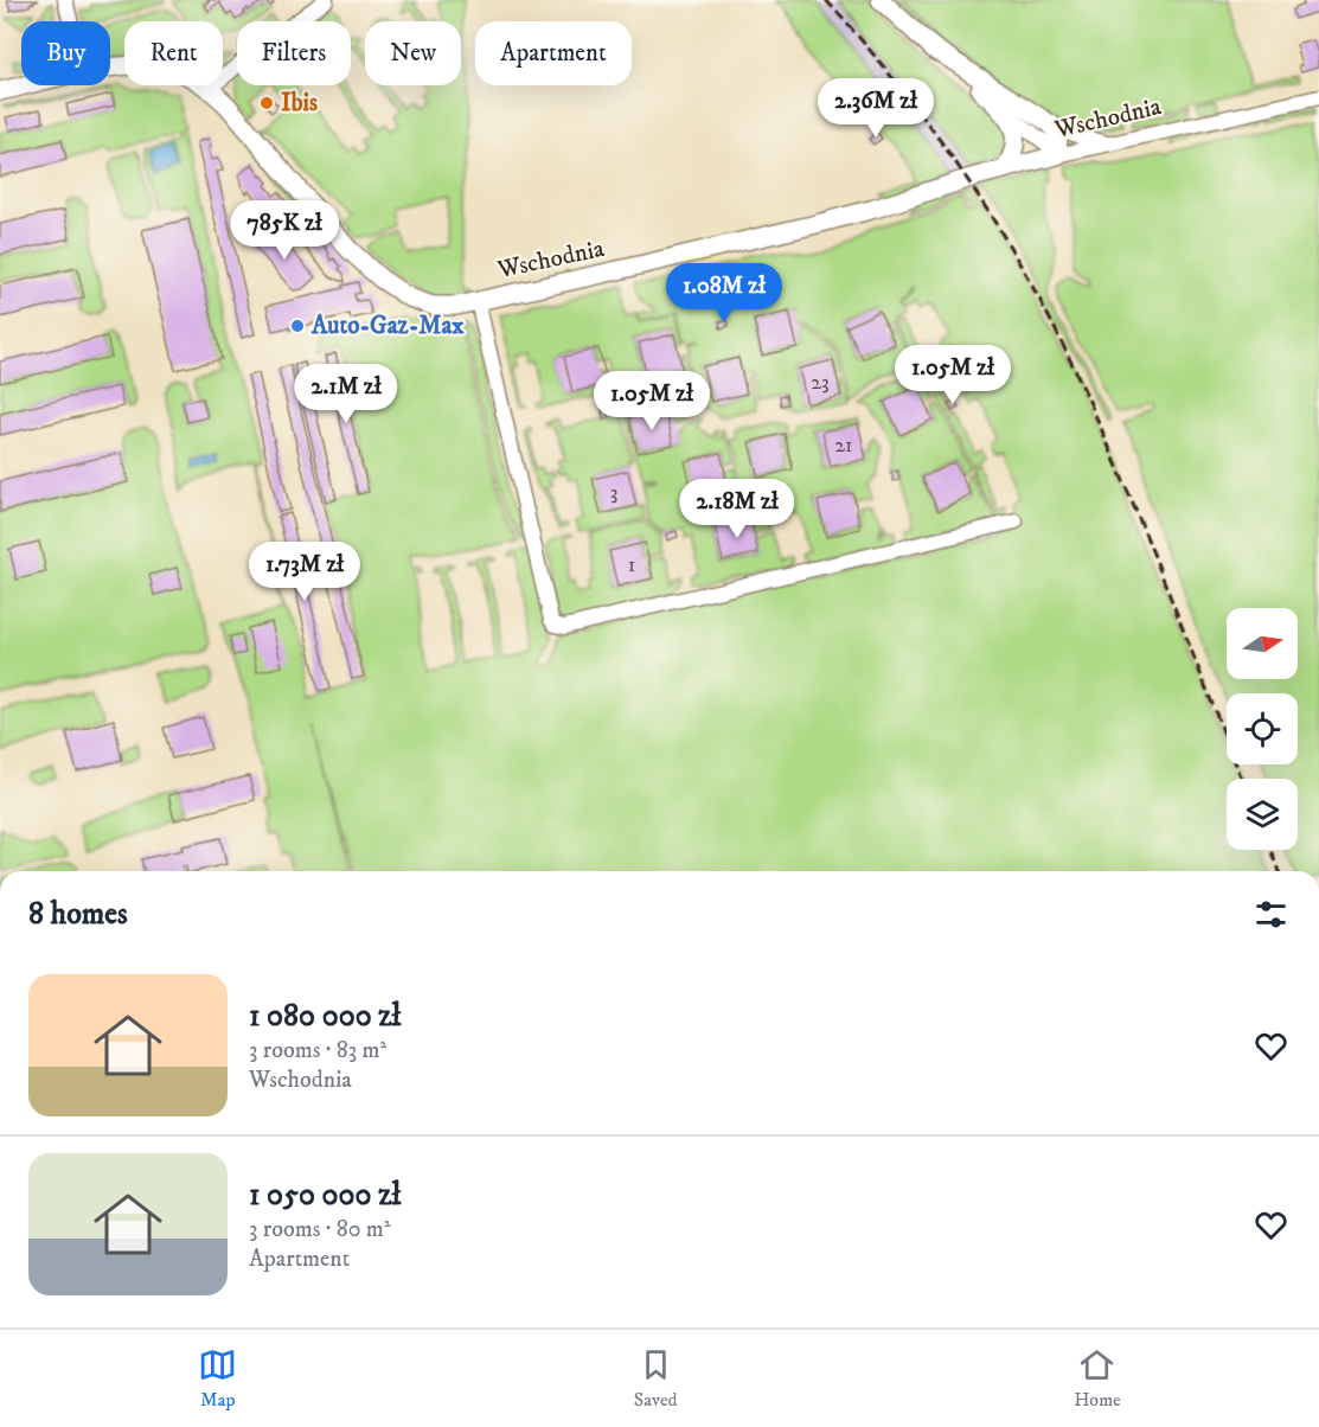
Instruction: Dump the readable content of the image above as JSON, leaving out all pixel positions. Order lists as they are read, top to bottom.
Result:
{
  "streets": {
    "street": ["Wschodnia"]
  },
  "places": ["Ibis", "Auto-Gaz-Max"],
  "house_numbers": [
    "23",
    "21",
    "3",
    "1"
  ],
  "north": "right",
  "page": {
    "chip": [
      "Buy",
      "Rent",
      "Filters",
      "New",
      "Apartment"
    ],
    "price": [
      "2.36M zł",
      "785K zł",
      "1.08M zł",
      "1.05M zł",
      "2.1M zł",
      "1.05M zł",
      "2.18M zł",
      "1.73M zł"
    ],
    "heading": "8 homes",
    "list": [
      {
        "name": "1 080 000 zł",
        "note": "3 rooms · 83 m² · Wschodnia"
      },
      {
        "name": "1 050 000 zł",
        "note": "3 rooms · 80 m² · Apartment"
      }
    ],
    "tabs": ["Map", "Saved", "Home"]
  }
}
